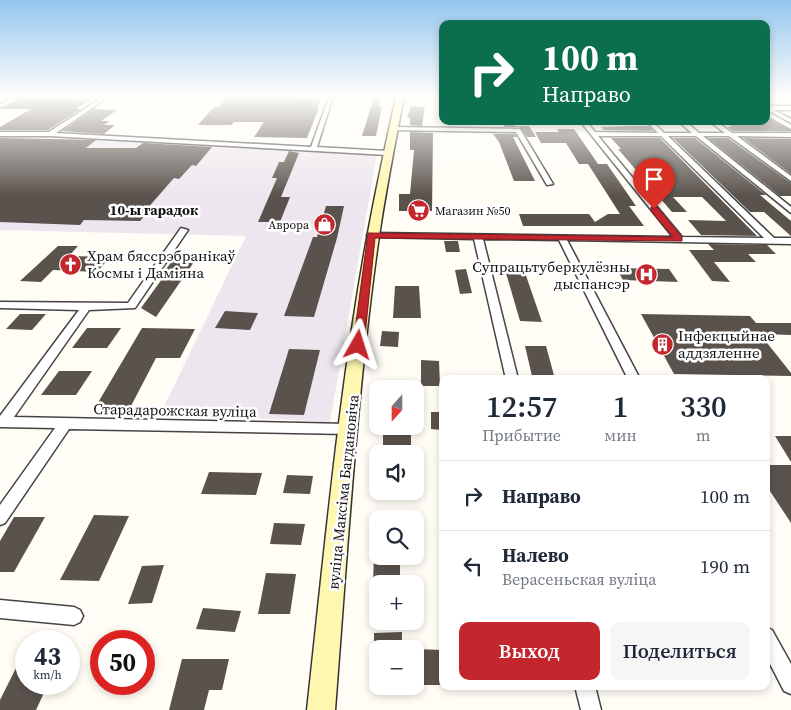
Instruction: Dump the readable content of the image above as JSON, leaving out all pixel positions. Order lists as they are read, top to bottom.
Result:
{
  "streets": {
    "main road": ["вуліца Максіма Багдановіча"],
    "street": ["Старадарожская вуліца"]
  },
  "crossings": [
    ["Старадарожская вуліца", "вуліца Максіма Багдановіча"]
  ],
  "districts": ["10-ы гарадок"],
  "places": {
    "supermarket": ["Магазин №50"],
    "shop": ["Аврора"],
    "church": ["Храм бяссрэбранікаў Космы і Даміяна"],
    "hospital": ["Супрацьтуберкулёзны дыспансэр"],
    "building": ["Інфекцыйнае аддзяленне"]
  },
  "north": "bottom",
  "page": {
    "turn": ["100 m", "Направо"],
    "eta": [
      "12:57",
      "Прибытие",
      "1",
      "мин",
      "330",
      "m"
    ],
    "map_buttons": ["+", "−"],
    "list": [
      {
        "name": "Направо",
        "value": "100 m"
      },
      {
        "name": "Налево",
        "note": "Верасеньская вуліца",
        "value": "190 m"
      }
    ],
    "buttons": ["Выход", "Поделиться"],
    "speed": "43 km/h",
    "limit": "50"
  }
}
